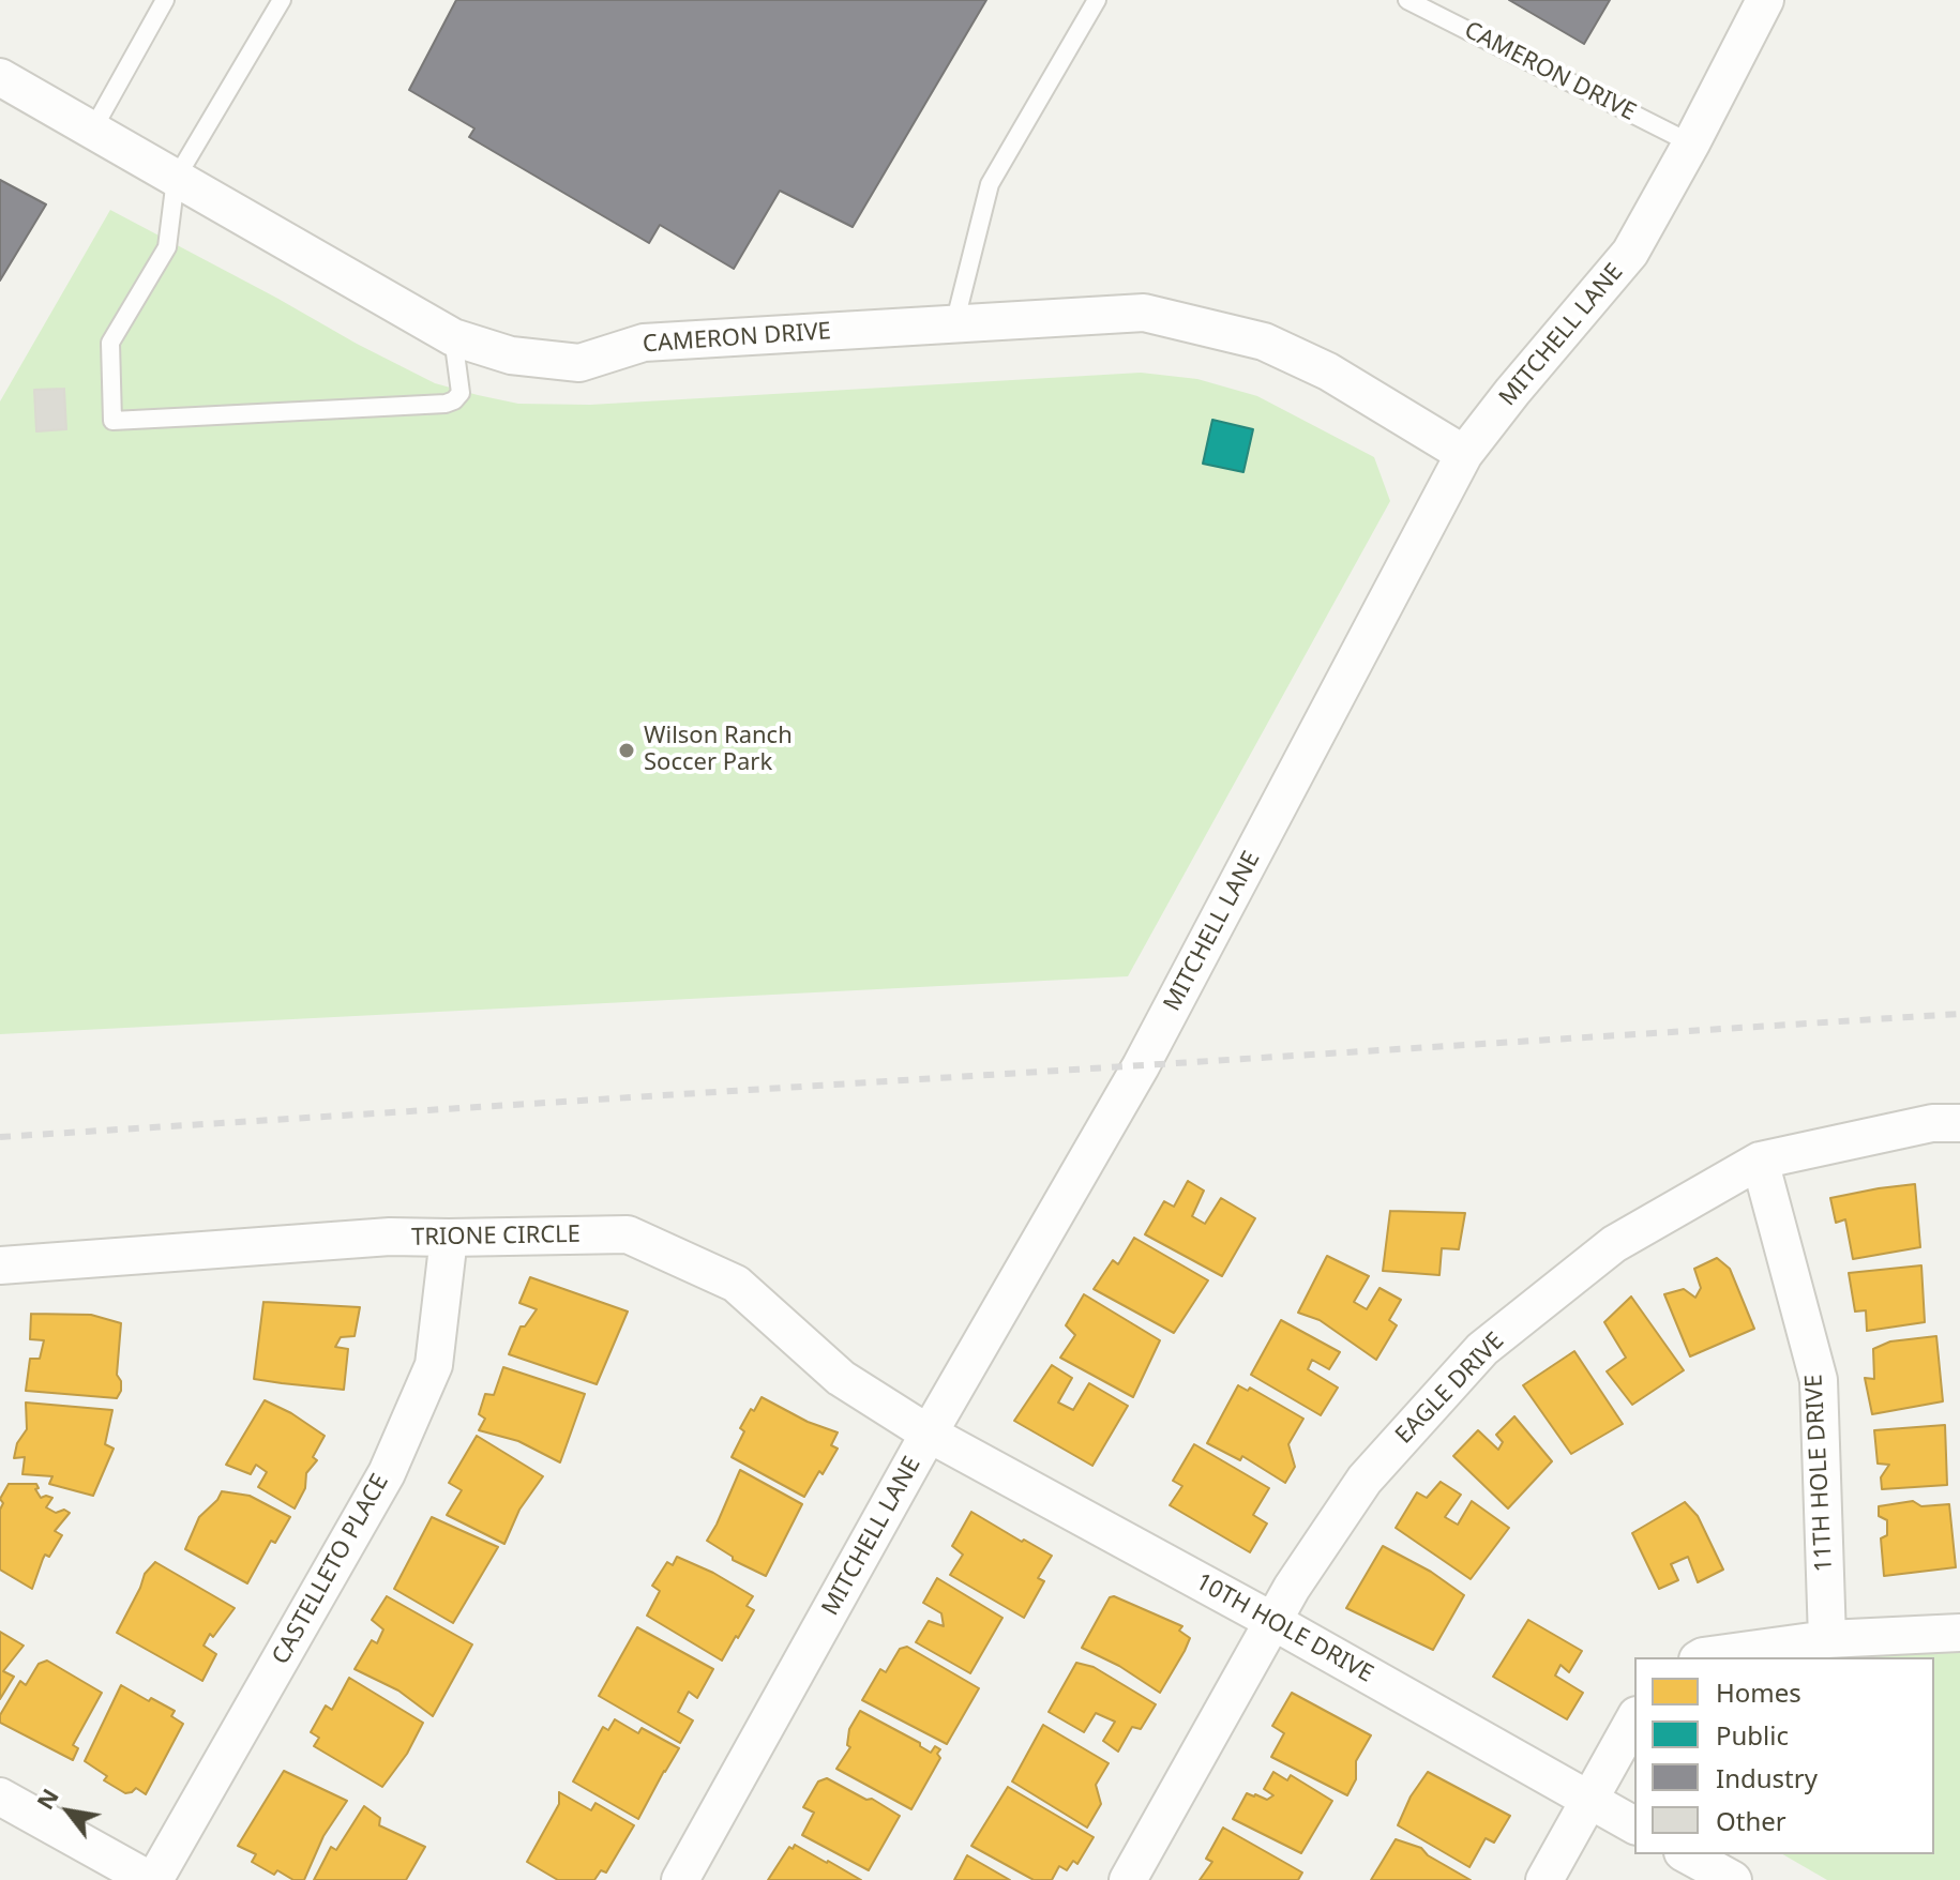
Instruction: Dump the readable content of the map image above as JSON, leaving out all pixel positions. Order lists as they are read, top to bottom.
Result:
{
  "streets": {
    "street": [
      "CAMERON DRIVE",
      "MITCHELL LANE",
      "TRIONE CIRCLE",
      "EAGLE DRIVE",
      "11TH HOLE DRIVE",
      "CASTELLETO PLACE",
      "10TH HOLE DRIVE"
    ]
  },
  "crossings": [
    ["CAMERON DRIVE", "MITCHELL LANE"],
    ["MITCHELL LANE", "TRIONE CIRCLE"],
    ["MITCHELL LANE", "10TH HOLE DRIVE"],
    ["TRIONE CIRCLE", "CASTELLETO PLACE"],
    ["TRIONE CIRCLE", "10TH HOLE DRIVE"],
    ["EAGLE DRIVE", "11TH HOLE DRIVE"],
    ["EAGLE DRIVE", "10TH HOLE DRIVE"]
  ],
  "places": ["Wilson Ranch Soccer Park"],
  "legend": [
    "Homes",
    "Public",
    "Industry",
    "Other"
  ],
  "north": "top left"
}
